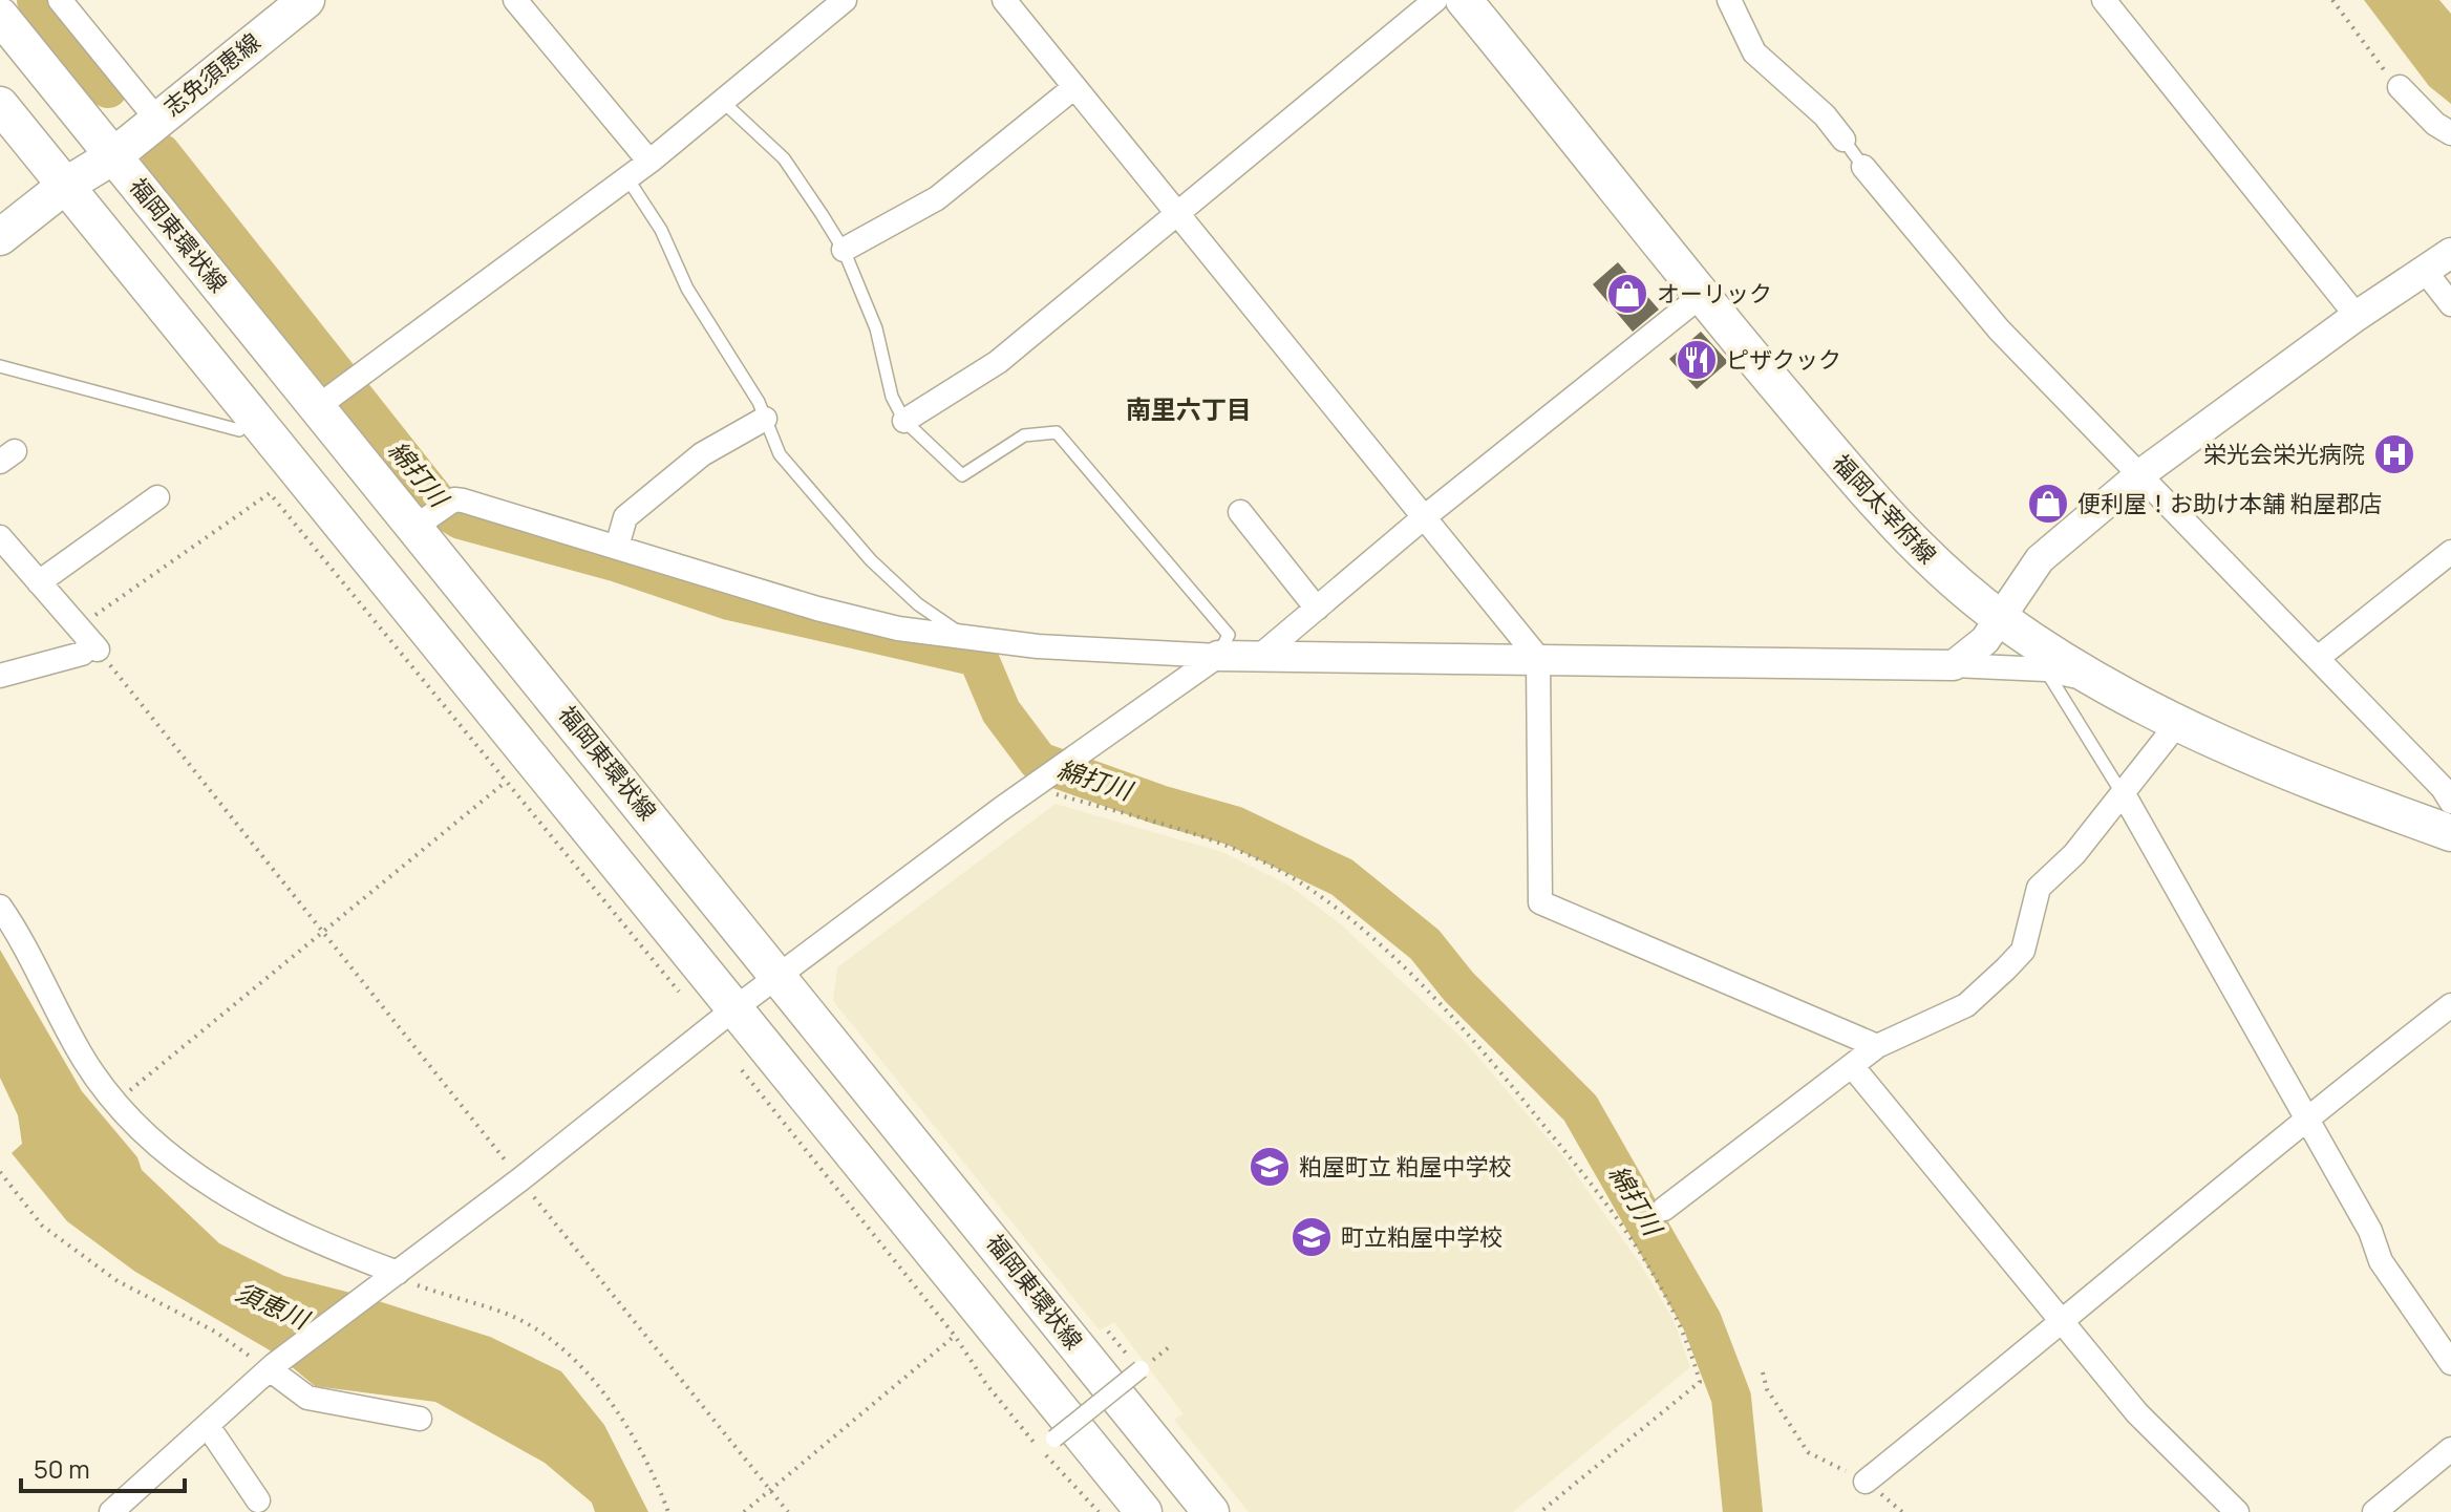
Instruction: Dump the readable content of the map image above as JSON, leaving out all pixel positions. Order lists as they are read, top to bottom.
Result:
{
  "streets": {
    "main road": ["志免須恵線", "福岡東環状線", "福岡太宰府線"]
  },
  "crossings": [
    ["志免須恵線", "福岡東環状線"]
  ],
  "districts": ["南里六丁目"],
  "water": ["綿打川", "須恵川"],
  "places": {
    "shop": ["オーリック", "便利屋！お助け本舗 粕屋郡店"],
    "restaurant": ["ピザクック"],
    "hospital": ["栄光会栄光病院"],
    "school or university": ["粕屋町立 粕屋中学校", "町立粕屋中学校"]
  },
  "scale_bar": "50 m"
}
